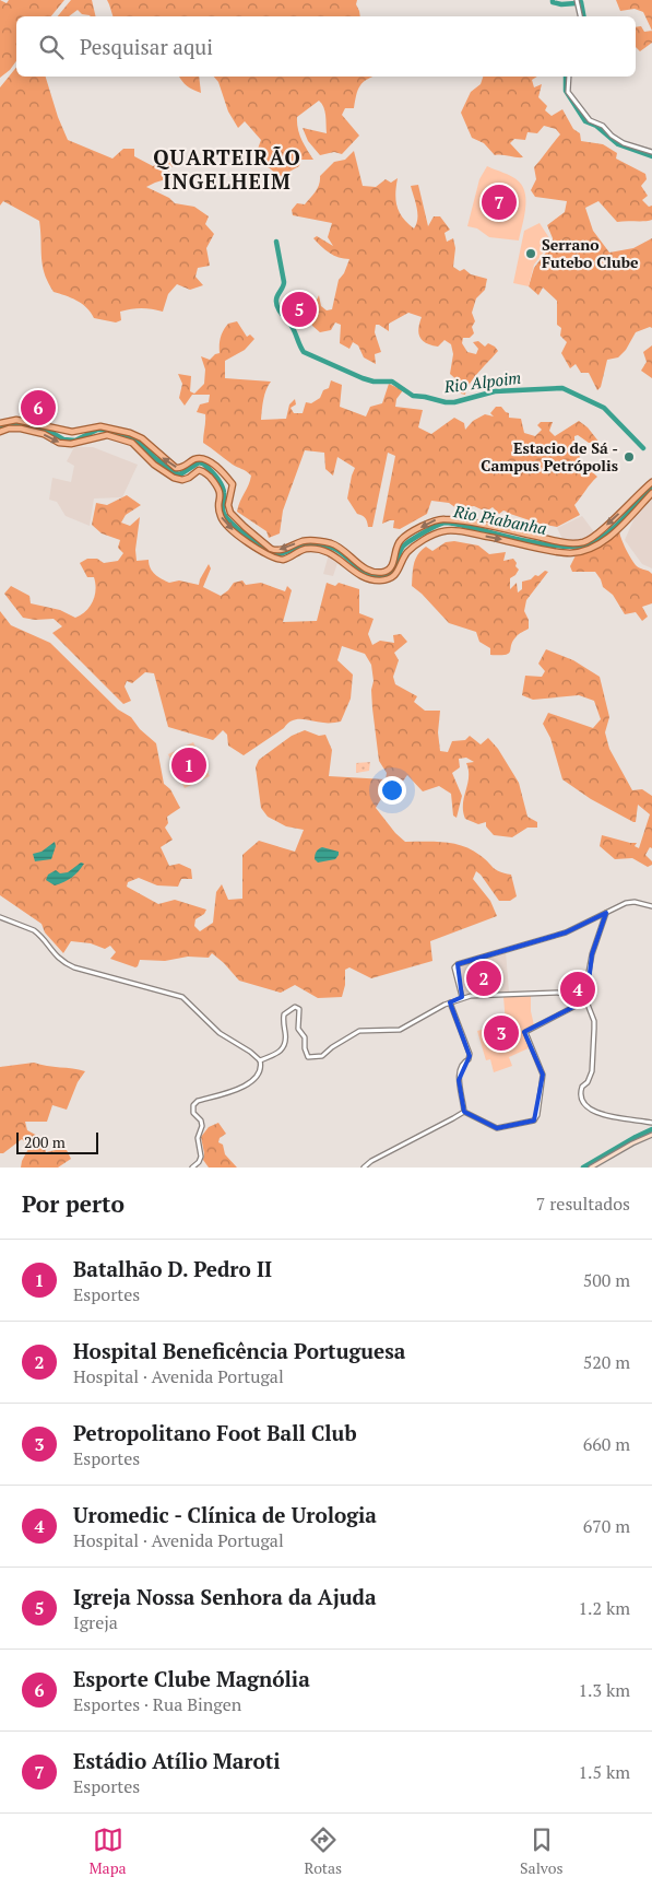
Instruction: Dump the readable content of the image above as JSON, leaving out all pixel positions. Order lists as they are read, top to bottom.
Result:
{
  "districts": ["QUARTEIRÃO INGELHEIM"],
  "water": ["Rio Alpoim", "Rio Piabanha"],
  "places": ["Serrano Futebo Clube", "Estacio de Sá - Campus Petrópolis"],
  "scale_bar": "200 m",
  "page": {
    "search": "Pesquisar aqui",
    "pins": [
      "7",
      "5",
      "6",
      "1",
      "2",
      "4",
      "3"
    ],
    "scale": "200 m",
    "heading": ["Por perto", "7 resultados"],
    "list": [
      {
        "mark": "1",
        "name": "Batalhão D. Pedro II",
        "note": "Esportes",
        "value": "500 m"
      },
      {
        "mark": "2",
        "name": "Hospital Beneficência Portuguesa",
        "note": "Hospital · Avenida Portugal",
        "value": "520 m"
      },
      {
        "mark": "3",
        "name": "Petropolitano Foot Ball Club",
        "note": "Esportes",
        "value": "660 m"
      },
      {
        "mark": "4",
        "name": "Uromedic - Clínica de Urologia",
        "note": "Hospital · Avenida Portugal",
        "value": "670 m"
      },
      {
        "mark": "5",
        "name": "Igreja Nossa Senhora da Ajuda",
        "note": "Igreja",
        "value": "1.2 km"
      },
      {
        "mark": "6",
        "name": "Esporte Clube Magnólia",
        "note": "Esportes · Rua Bingen",
        "value": "1.3 km"
      },
      {
        "mark": "7",
        "name": "Estádio Atílio Maroti",
        "note": "Esportes",
        "value": "1.5 km"
      }
    ],
    "nav": ["Mapa", "Rotas", "Salvos"]
  }
}
